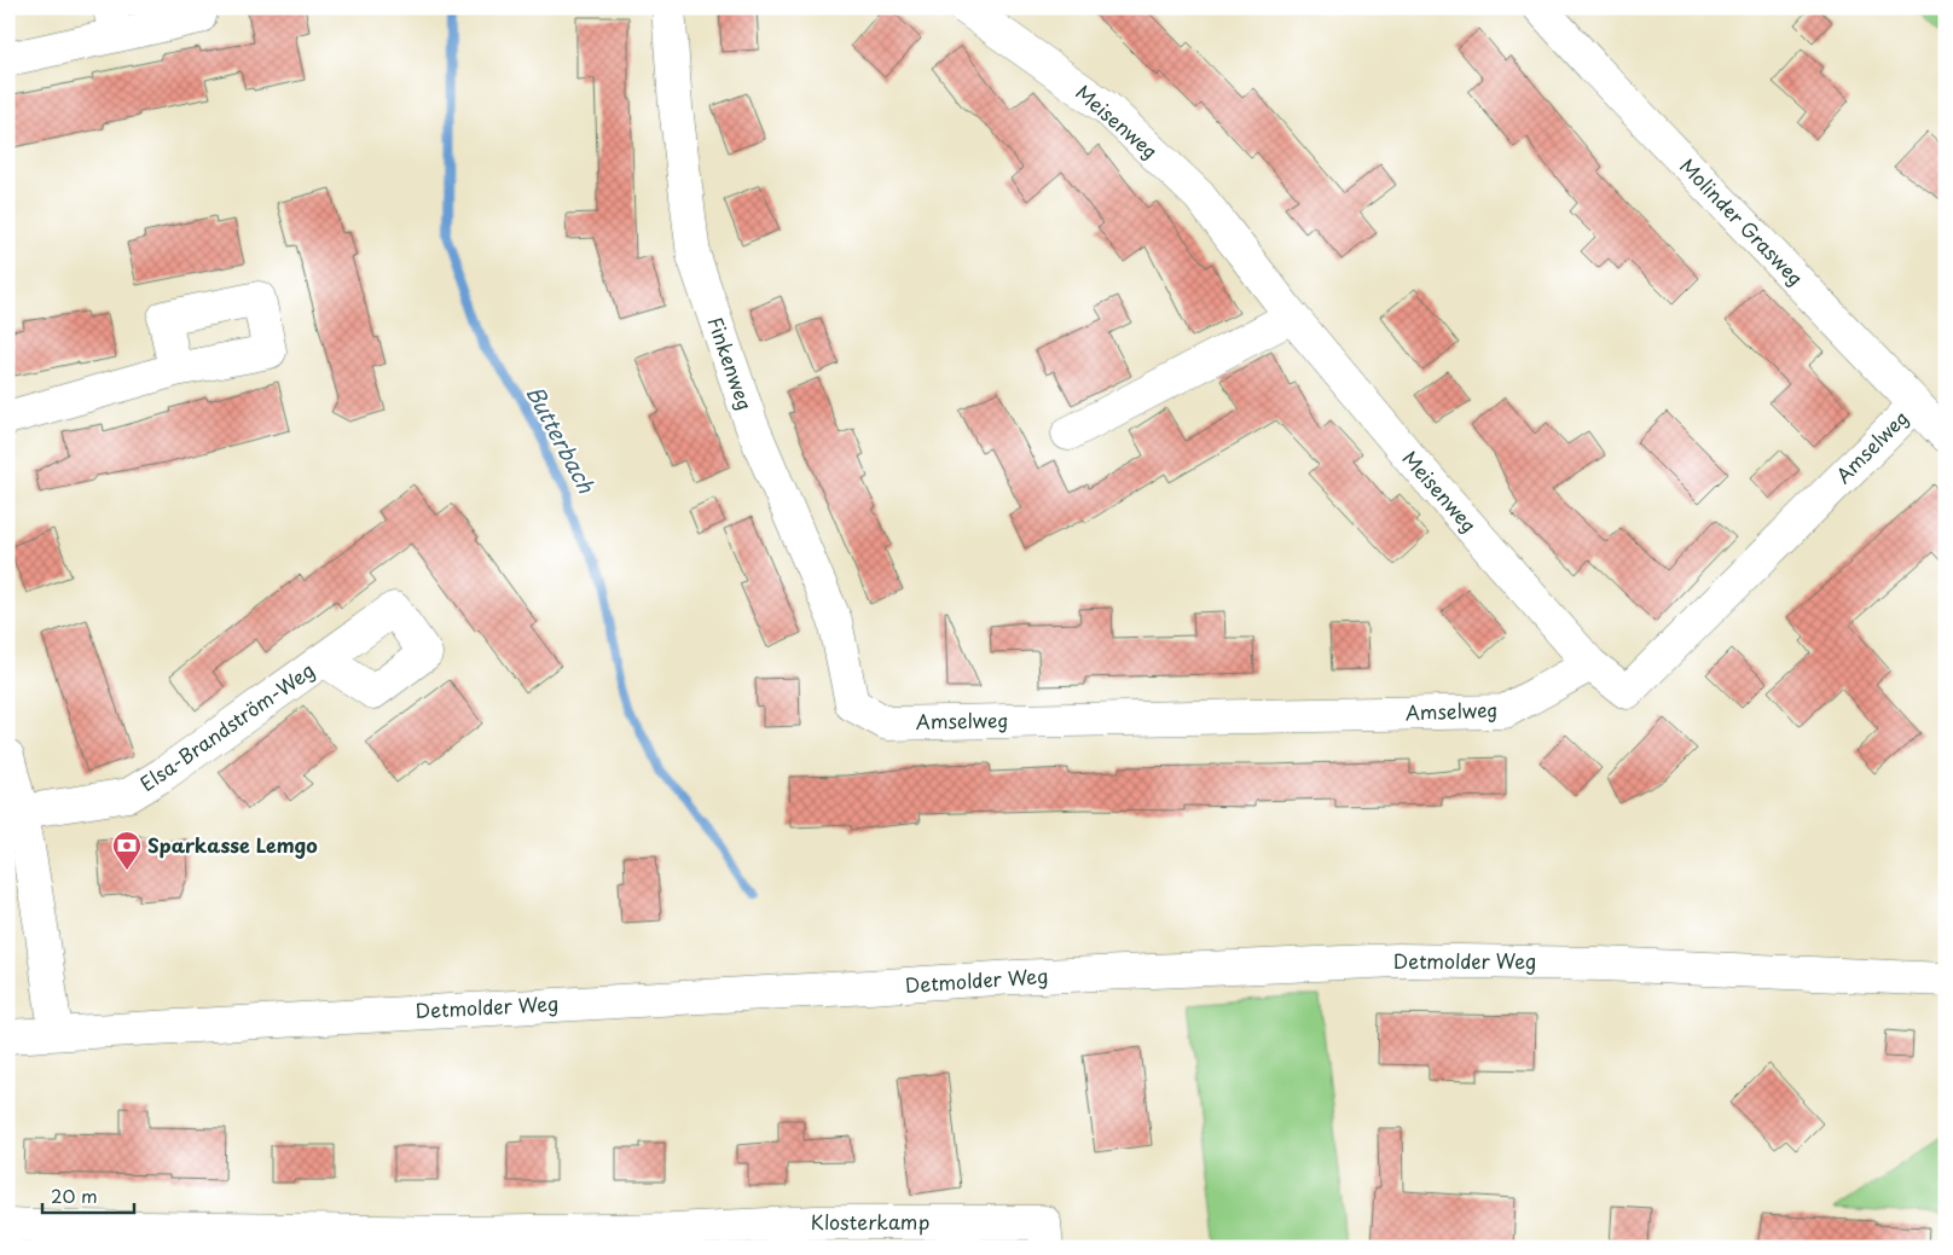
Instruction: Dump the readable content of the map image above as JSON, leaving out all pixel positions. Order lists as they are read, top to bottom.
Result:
{
  "streets": {
    "street": [
      "Meisenweg",
      "Molinder Grasweg",
      "Finkenweg",
      "Amselweg",
      "Elsa-Brandström-Weg",
      "Detmolder Weg",
      "Klosterkamp"
    ]
  },
  "crossings": [
    ["Meisenweg", "Amselweg"],
    ["Molinder Grasweg", "Amselweg"],
    ["Finkenweg", "Amselweg"]
  ],
  "water": ["Butterbach"],
  "places": {
    "bank": ["Sparkasse Lemgo"]
  },
  "scale_bar": "20 m"
}
